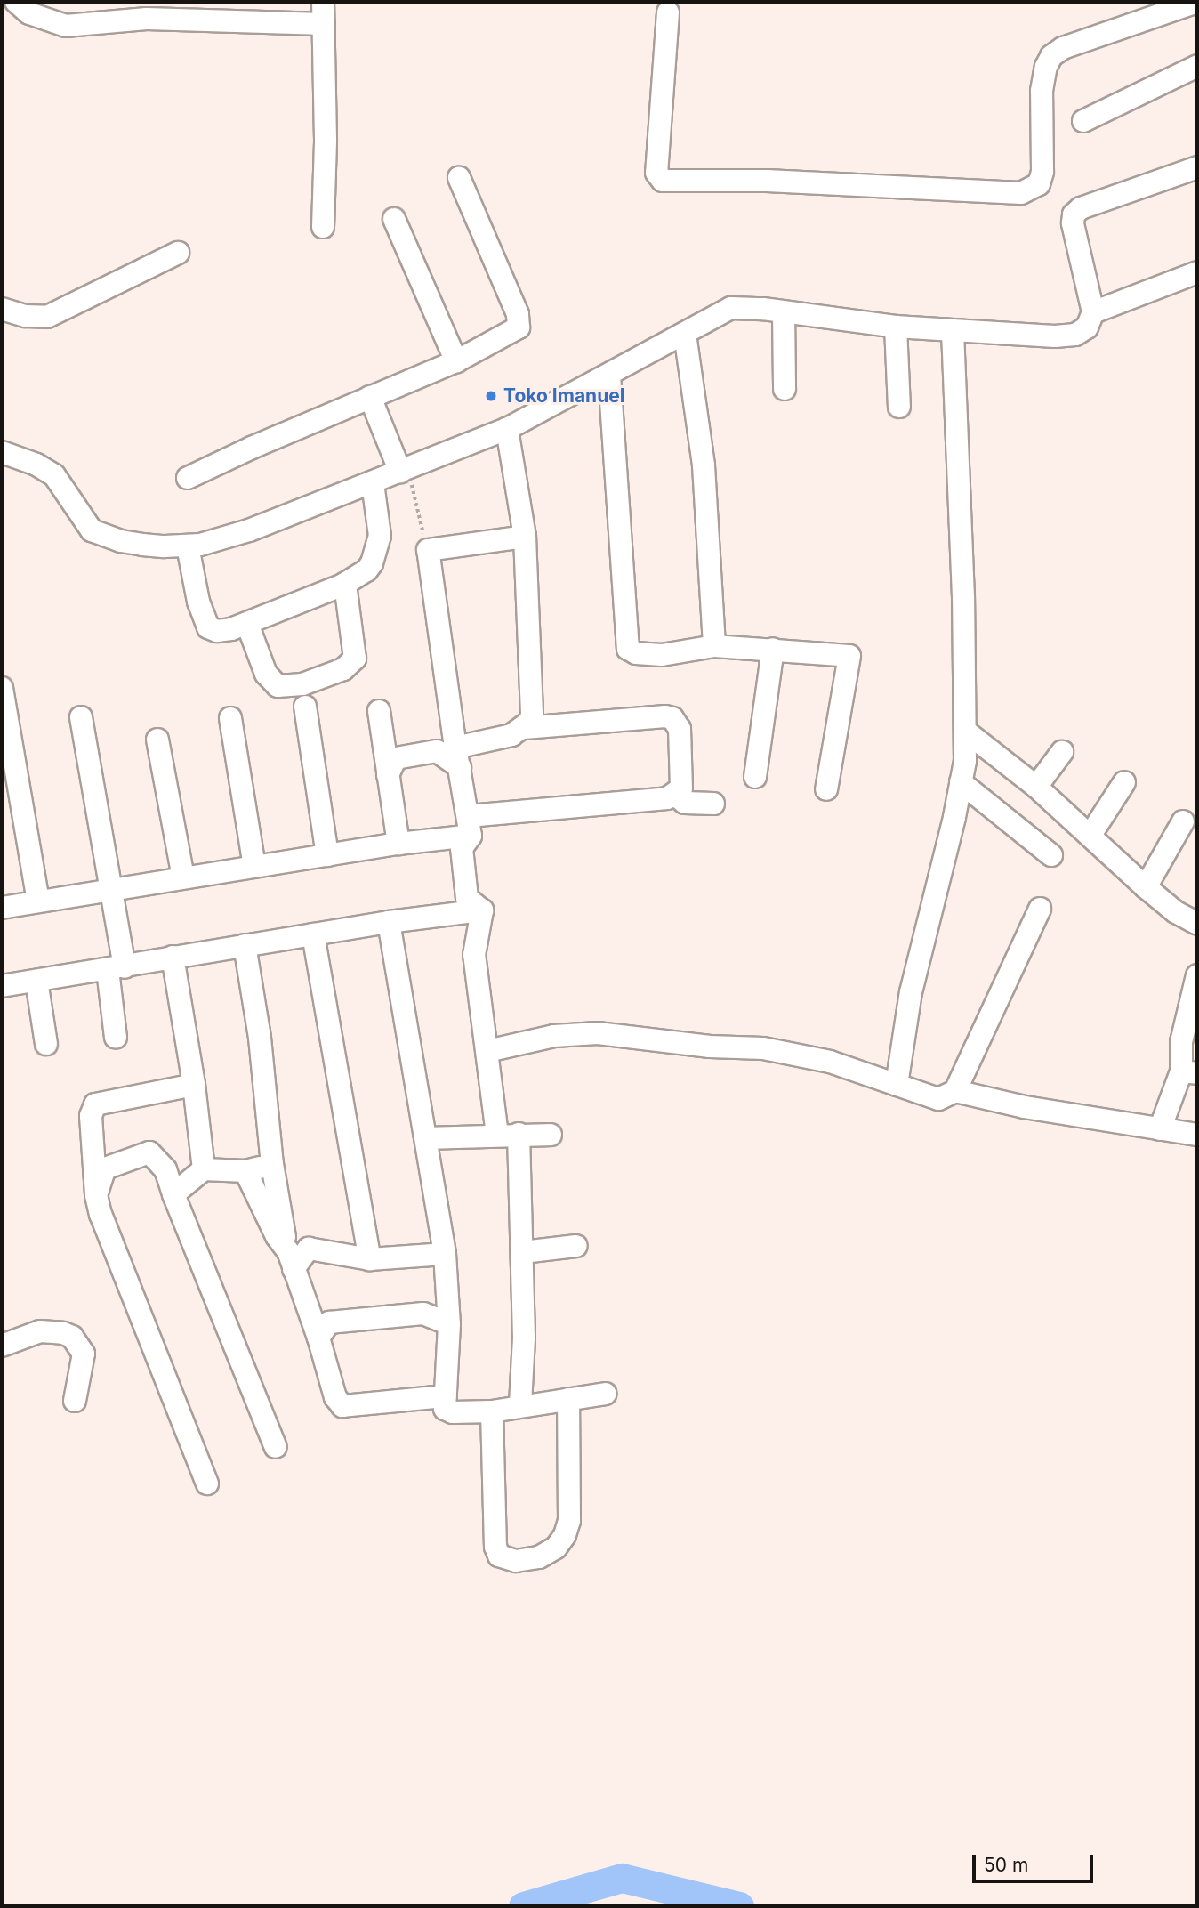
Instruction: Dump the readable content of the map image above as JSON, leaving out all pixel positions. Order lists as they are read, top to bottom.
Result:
{
  "places": ["Toko Imanuel"],
  "scale_bar": "50 m"
}
